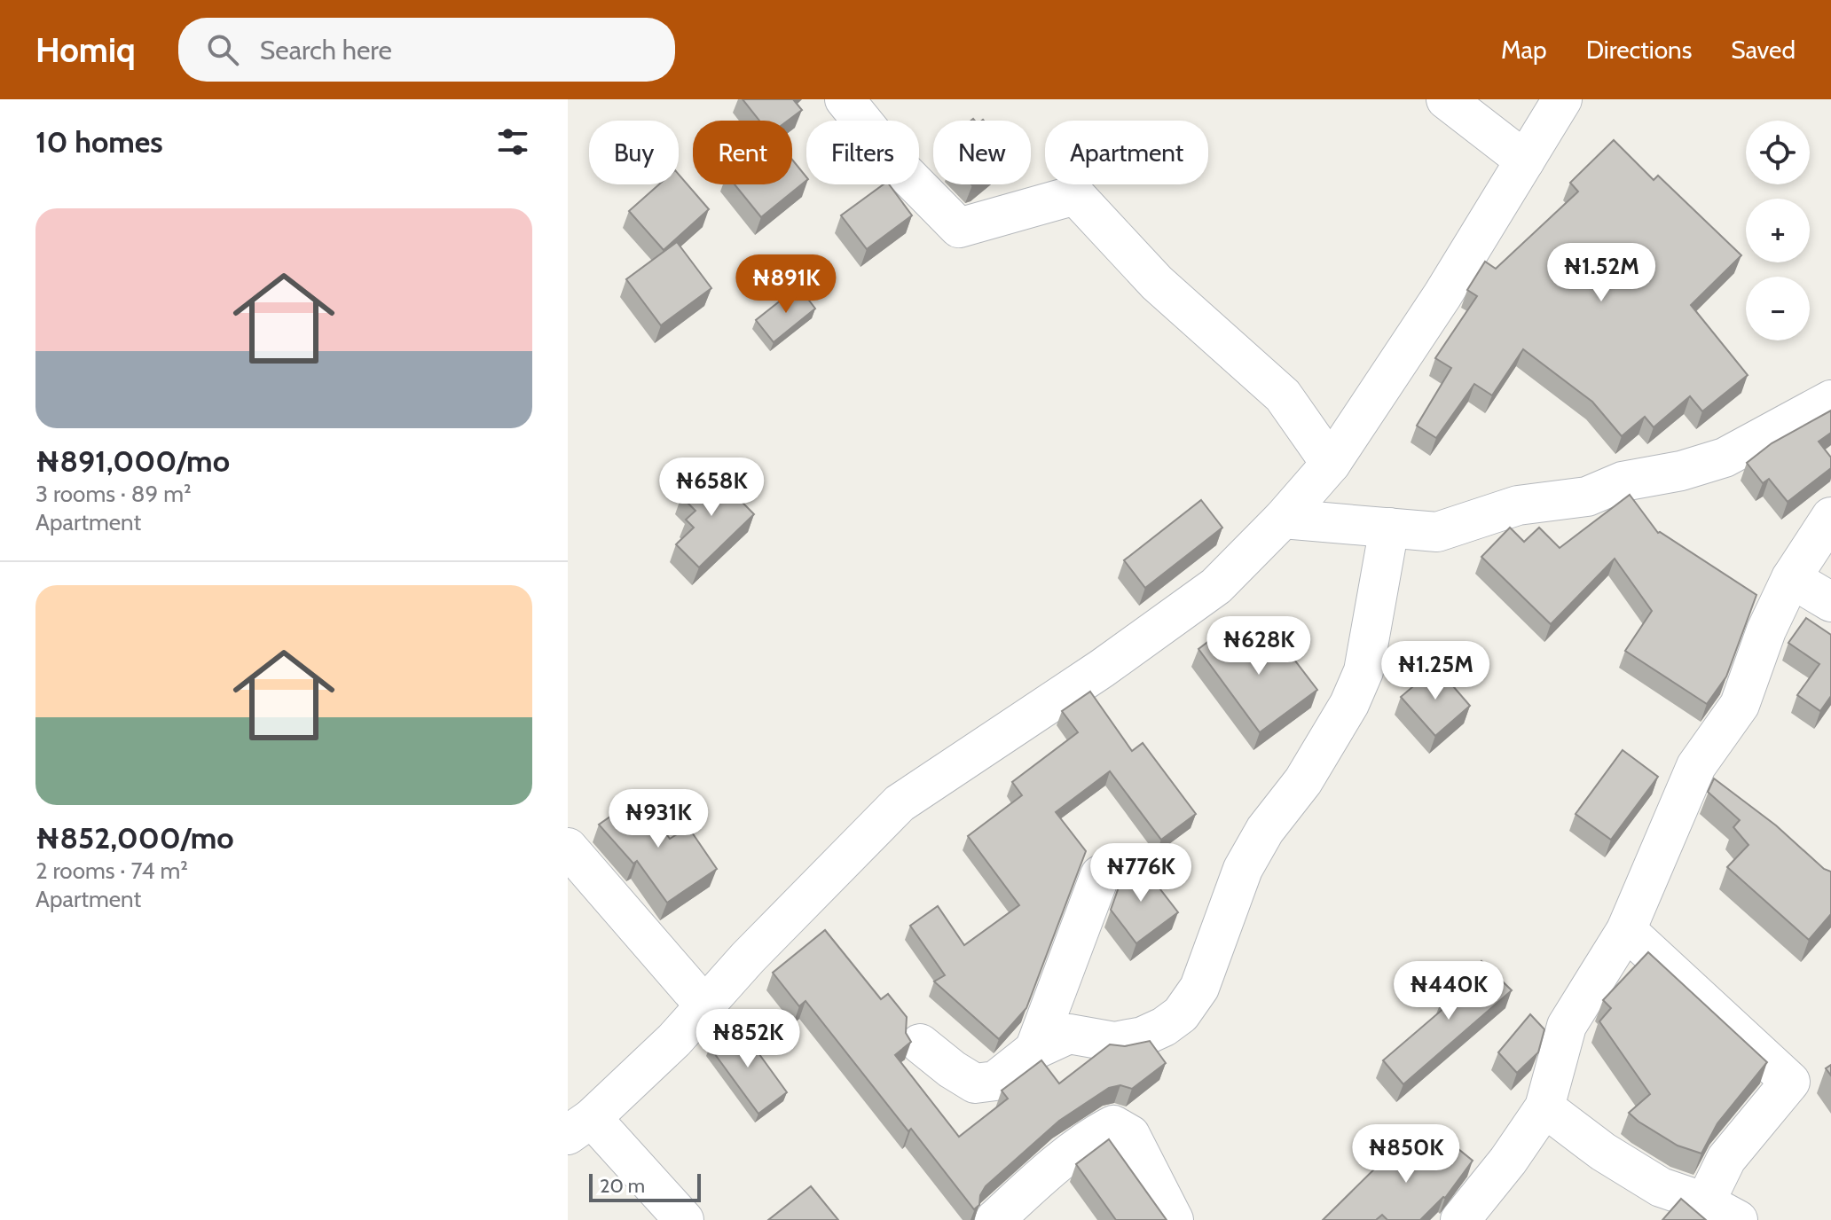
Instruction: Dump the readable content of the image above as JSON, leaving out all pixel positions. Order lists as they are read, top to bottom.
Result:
{
  "scale_bar": "20 m",
  "page": {
    "header": "Homiq",
    "search": "Search here",
    "nav": ["Map", "Directions", "Saved"],
    "heading": "10 homes",
    "map_buttons": ["+", "−"],
    "chip": [
      "Buy",
      "Rent",
      "Filters",
      "New",
      "Apartment"
    ],
    "list": [
      {
        "name": "₦891,000/mo",
        "note": "3 rooms · 89 m² · Apartment"
      },
      {
        "name": "₦852,000/mo",
        "note": "2 rooms · 74 m² · Apartment"
      }
    ],
    "price": [
      "₦1.52M",
      "₦891K",
      "₦658K",
      "₦628K",
      "₦1.25M",
      "₦931K",
      "₦776K",
      "₦440K",
      "₦852K",
      "₦850K"
    ],
    "scale": "20 m"
  }
}
